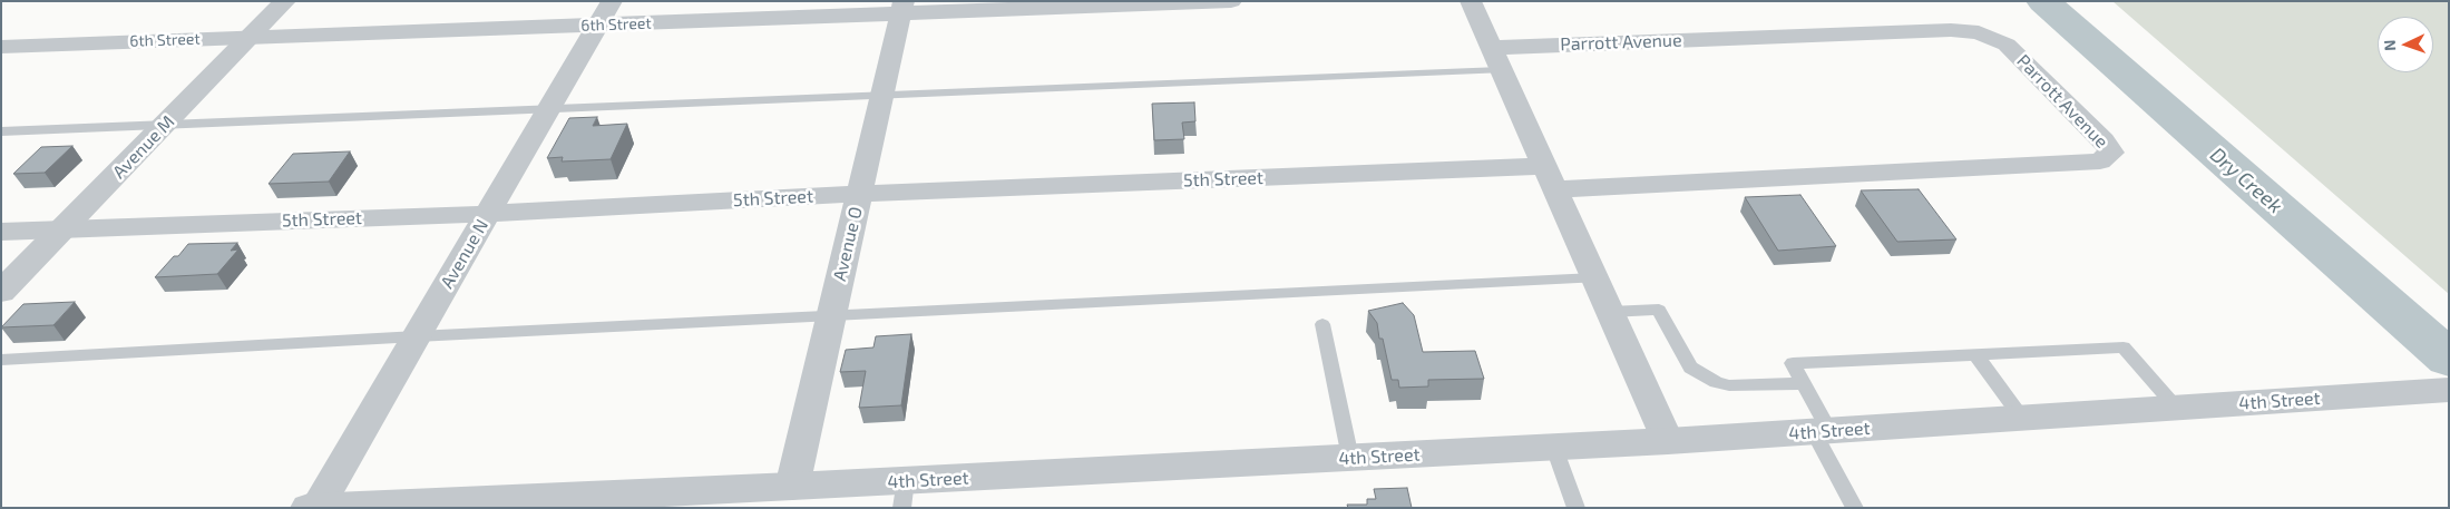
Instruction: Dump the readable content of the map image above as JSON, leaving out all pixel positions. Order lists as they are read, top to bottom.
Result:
{
  "streets": {
    "street": [
      "6th Street",
      "Parrott Avenue",
      "Avenue M",
      "5th Street",
      "Avenue O",
      "Avenue N",
      "4th Street"
    ]
  },
  "crossings": [
    ["6th Street", "Avenue M"],
    ["6th Street", "Avenue O"],
    ["6th Street", "Avenue N"],
    ["Parrott Avenue", "5th Street"],
    ["Avenue M", "5th Street"],
    ["5th Street", "Avenue O"],
    ["5th Street", "Avenue N"],
    ["Avenue O", "4th Street"],
    ["Avenue N", "4th Street"]
  ],
  "water": ["Dry Creek"],
  "north": "left"
}
